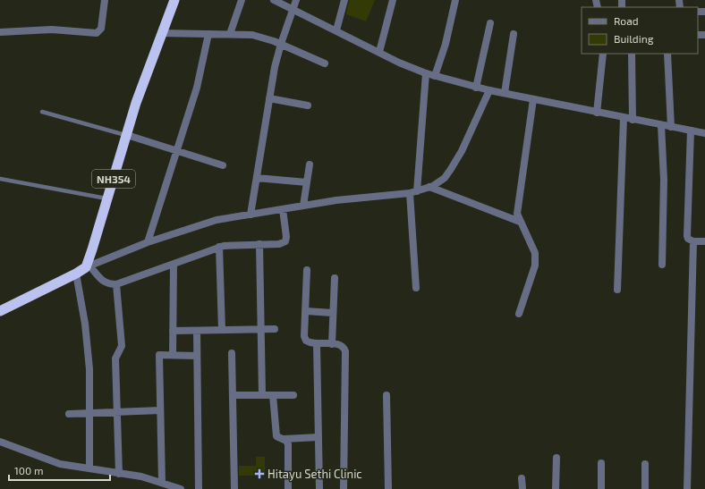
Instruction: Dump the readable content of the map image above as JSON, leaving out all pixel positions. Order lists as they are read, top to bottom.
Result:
{
  "streets": {
    "highway": ["NH354"]
  },
  "places": {
    "health": ["Hitayu Sethi Clinic"]
  },
  "legend": ["Road", "Building"],
  "scale_bar": "100 m"
}
